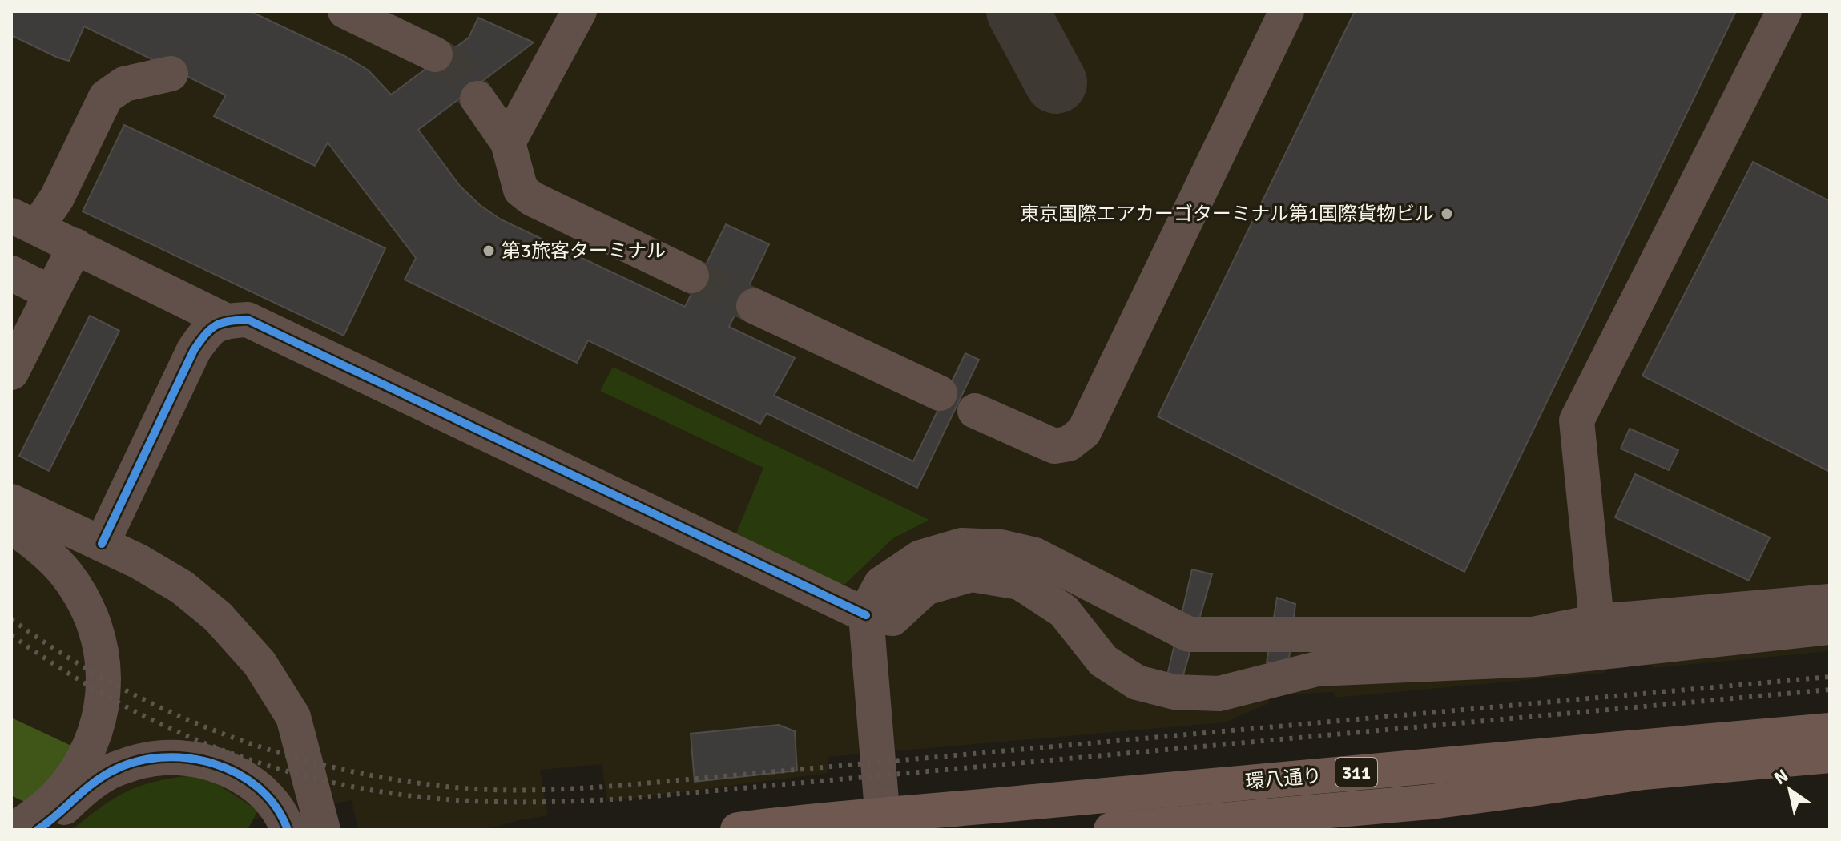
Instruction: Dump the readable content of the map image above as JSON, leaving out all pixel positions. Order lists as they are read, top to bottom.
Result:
{
  "streets": {
    "main road": ["311", "環八通り"]
  },
  "places": ["東京国際エアカーゴターミナル第1国際貨物ビル", "第3旅客ターミナル"],
  "north": "top left"
}
